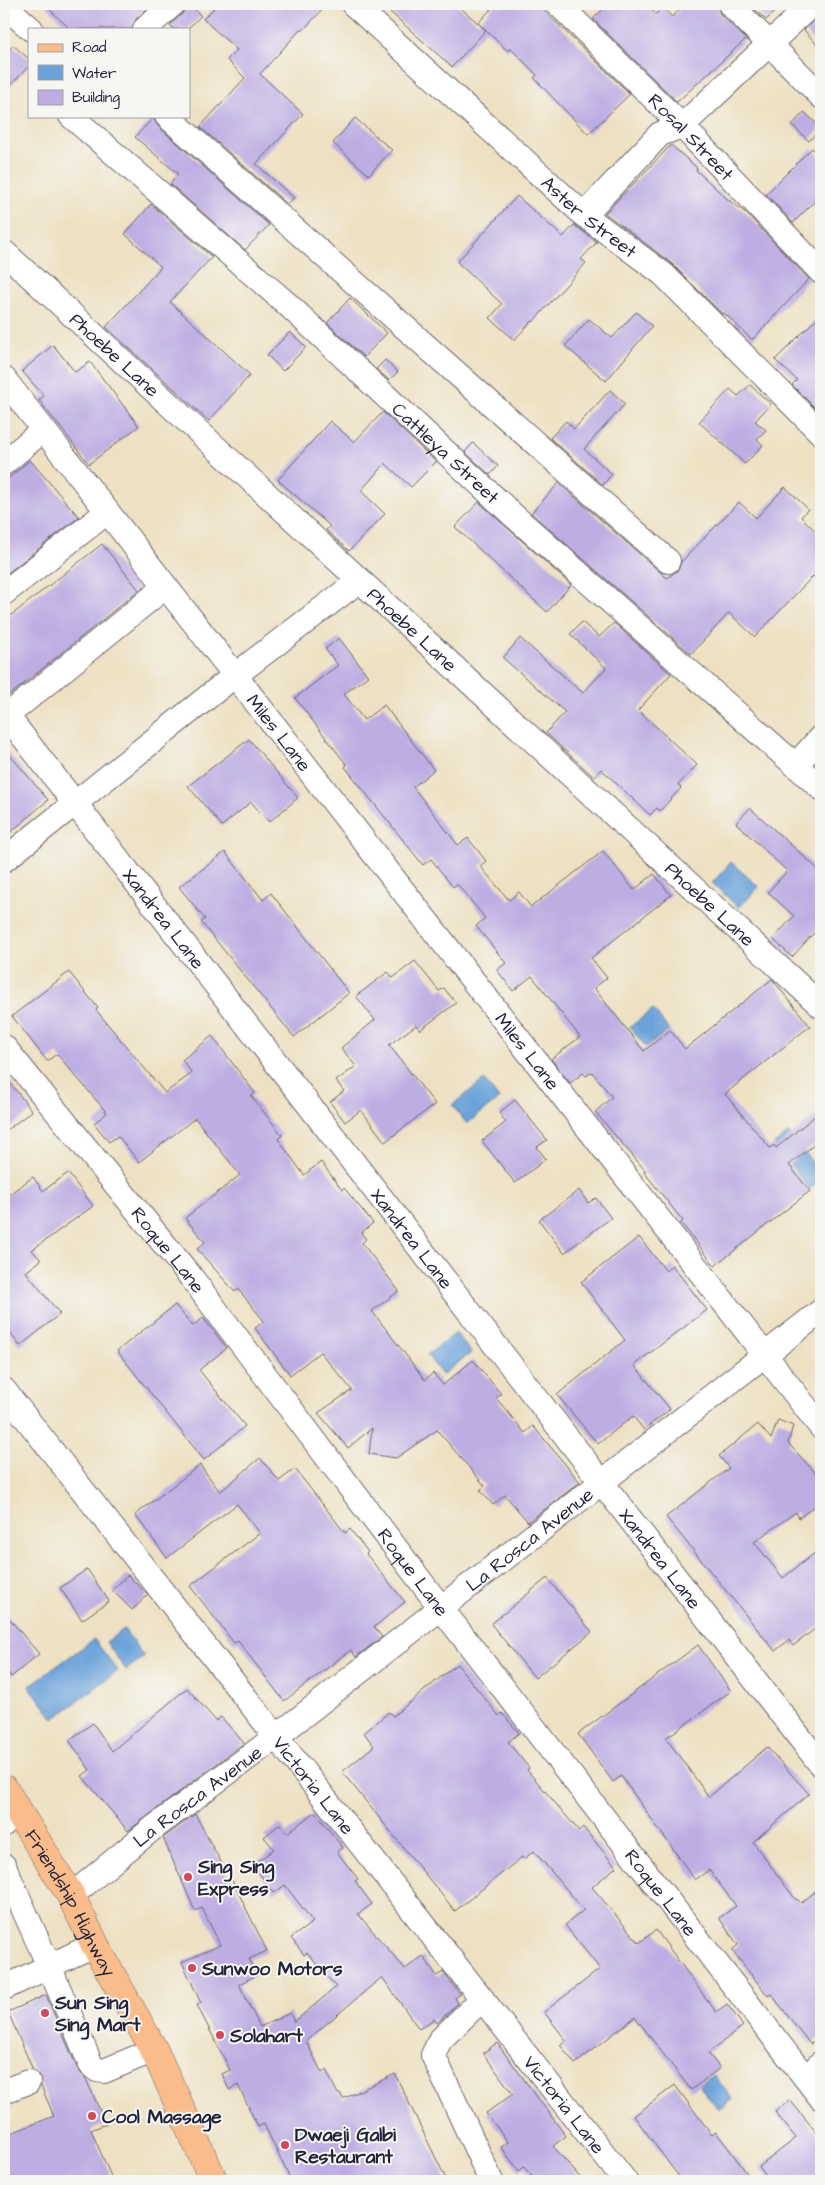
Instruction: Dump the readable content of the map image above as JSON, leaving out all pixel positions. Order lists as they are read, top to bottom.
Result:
{
  "streets": {
    "main road": ["Friendship Highway"],
    "street": [
      "Rosal Street",
      "Aster Street",
      "Phoebe Lane",
      "Cattleya Street",
      "Miles Lane",
      "Xandrea Lane",
      "Roque Lane",
      "La Rosca Avenue",
      "Victoria Lane"
    ]
  },
  "crossings": [
    ["Miles Lane", "La Rosca Avenue"],
    ["Xandrea Lane", "La Rosca Avenue"],
    ["Roque Lane", "La Rosca Avenue"],
    ["La Rosca Avenue", "Victoria Lane"],
    ["La Rosca Avenue", "Friendship Highway"]
  ],
  "places": [
    "Sing Sing Express",
    "Sunwoo Motors",
    "Sun Sing Sing Mart",
    "Solahart",
    "Cool Massage",
    "Dwaeji Galbi Restaurant"
  ],
  "legend": ["Road", "Water", "Building"]
}
